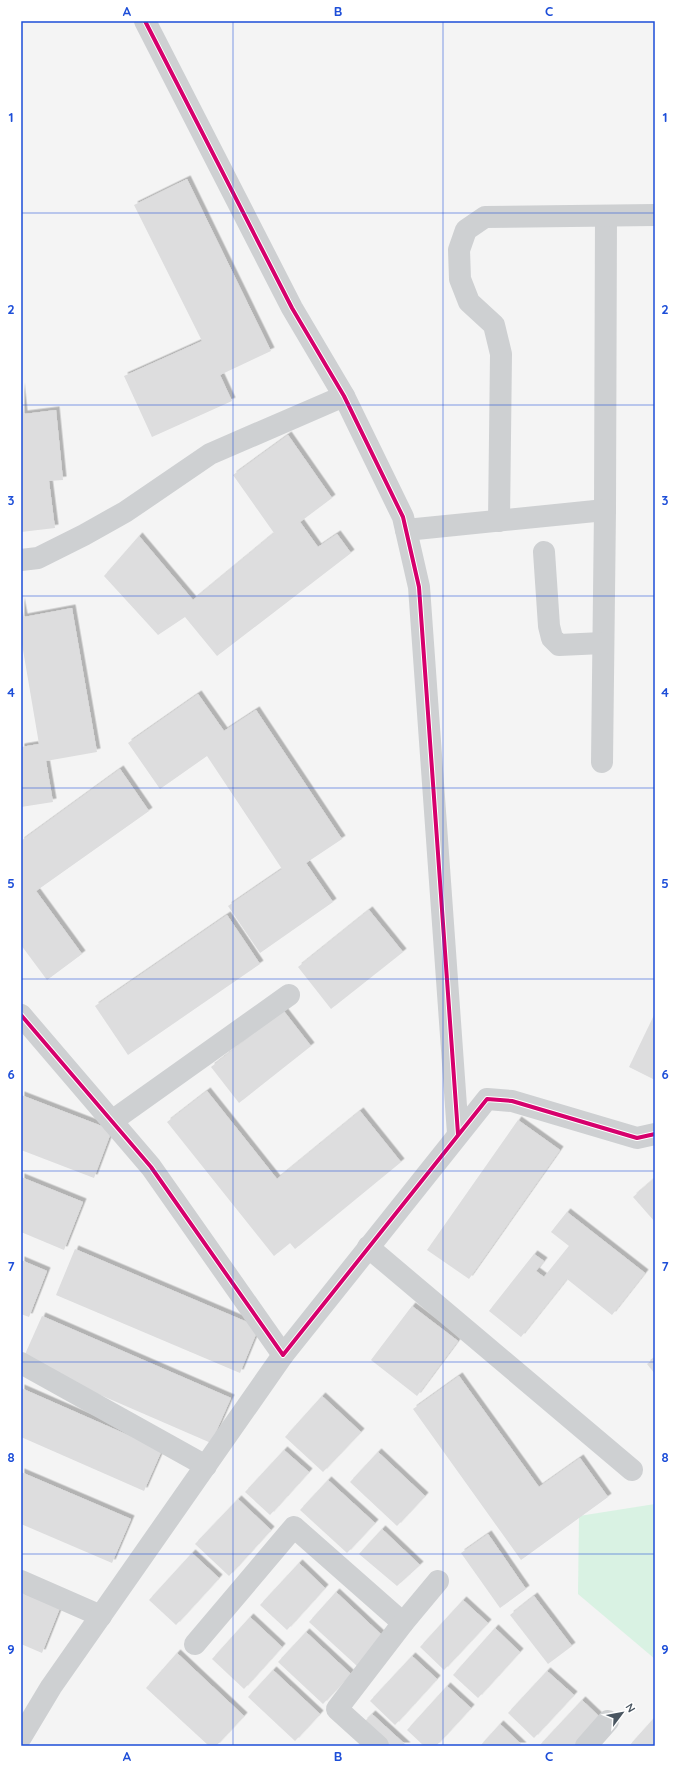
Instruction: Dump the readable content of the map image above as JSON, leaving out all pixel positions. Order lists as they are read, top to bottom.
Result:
{
  "north": "top right",
  "grid": {
    "columns": ["A", "B", "C"],
    "rows": [
      "1",
      "2",
      "3",
      "4",
      "5",
      "6",
      "7",
      "8",
      "9"
    ]
  }
}
